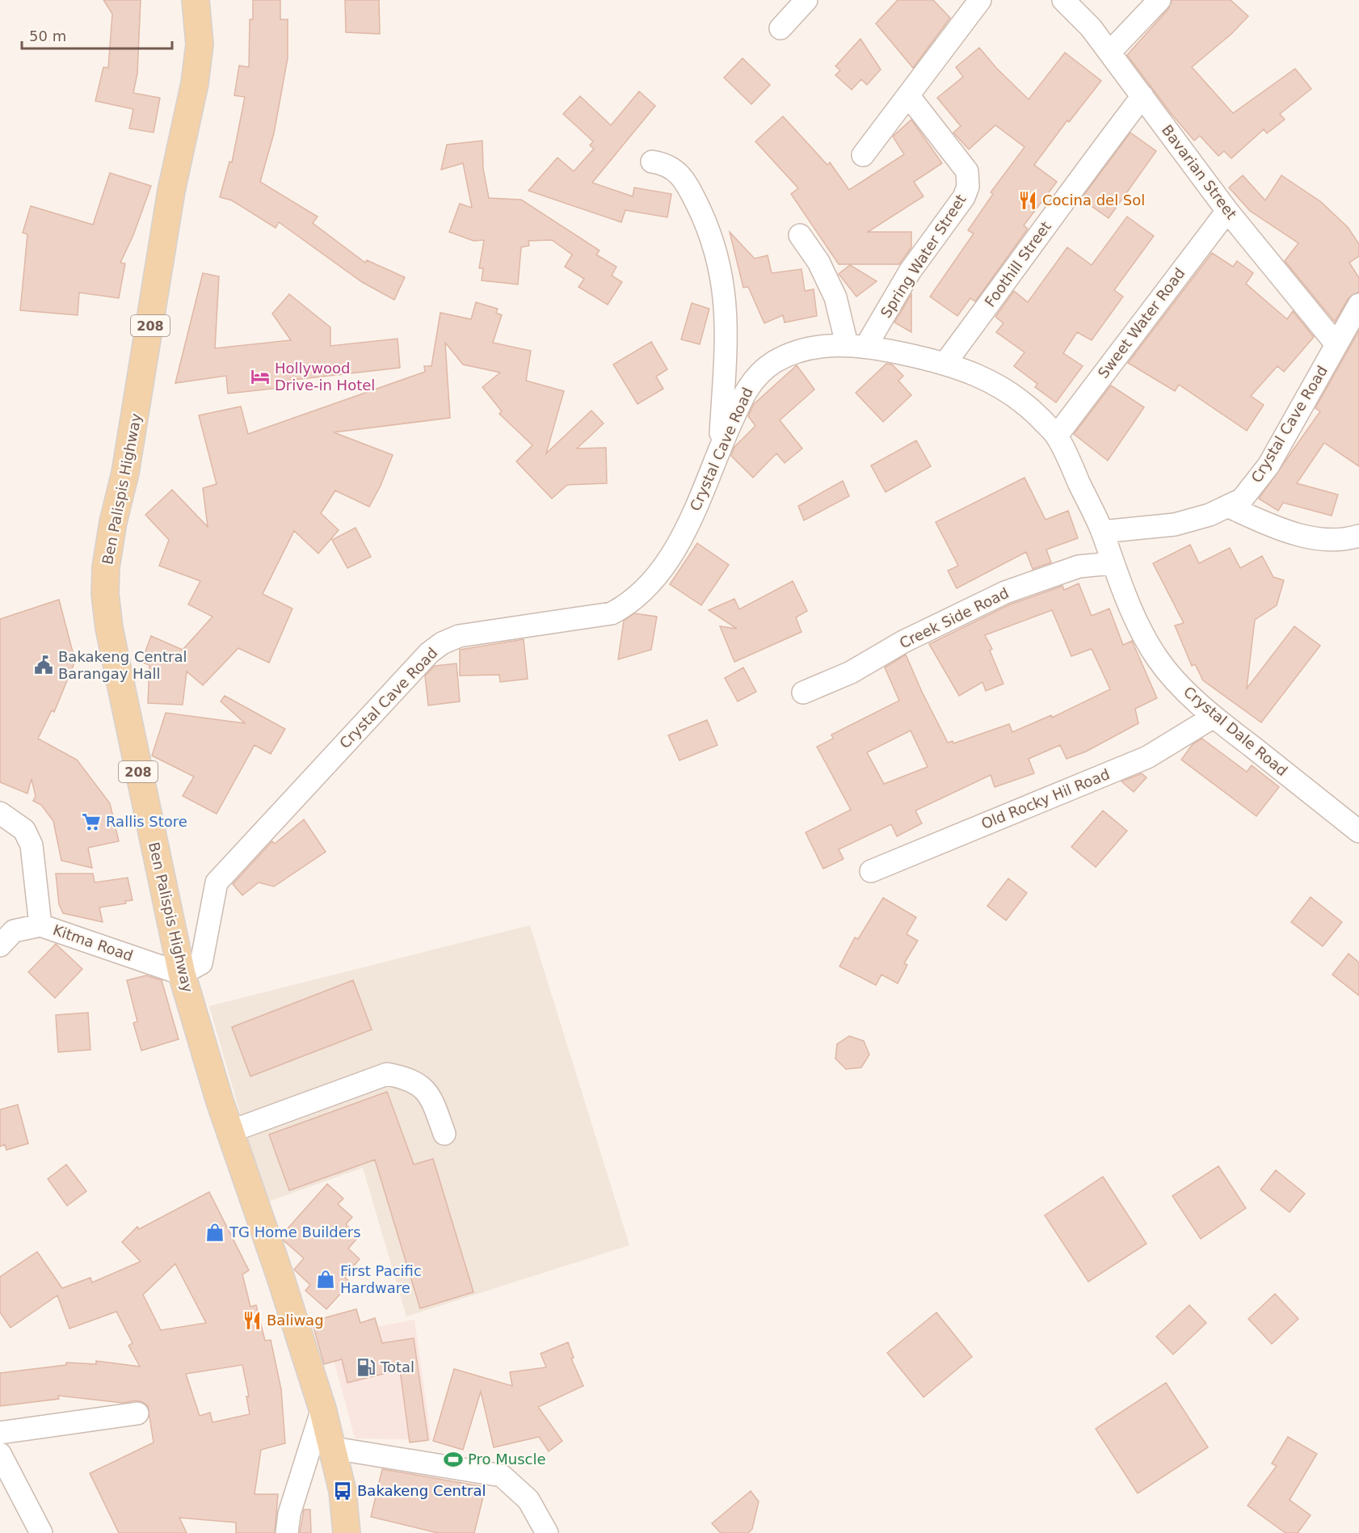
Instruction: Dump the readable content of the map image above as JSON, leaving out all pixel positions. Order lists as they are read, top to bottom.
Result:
{
  "streets": {
    "main road": ["208", "Ben Palispis Highway"],
    "street": [
      "Bavarian Street",
      "Spring Water Street",
      "Foothill Street",
      "Sweet Water Road",
      "Crystal Cave Road",
      "Creek Side Road",
      "Crystal Dale Road",
      "Old Rocky Hil Road",
      "Kitma Road"
    ]
  },
  "crossings": [
    ["Bavarian Street", "Foothill Street"],
    ["Bavarian Street", "Sweet Water Road"],
    ["Bavarian Street", "Crystal Cave Road"],
    ["Spring Water Street", "Crystal Cave Road"],
    ["Foothill Street", "Crystal Cave Road"],
    ["Sweet Water Road", "Crystal Cave Road"],
    ["Crystal Cave Road", "Ben Palispis Highway"],
    ["Crystal Cave Road", "Crystal Dale Road"],
    ["Crystal Cave Road", "Kitma Road"],
    ["Ben Palispis Highway", "Kitma Road"],
    ["Creek Side Road", "Crystal Dale Road"],
    ["Crystal Dale Road", "Old Rocky Hil Road"]
  ],
  "places": {
    "restaurant": ["Cocina del Sol", "Baliwag"],
    "hotel": ["Hollywood Drive-in Hotel"],
    "public building": ["Bakakeng Central Barangay Hall"],
    "supermarket": ["Rallis Store"],
    "shop": ["TG Home Builders", "First Pacific Hardware"],
    "fuel station": ["Total"],
    "sports": ["Pro Muscle"],
    "bus stop": ["Bakakeng Central"]
  },
  "scale_bar": "50 m"
}
